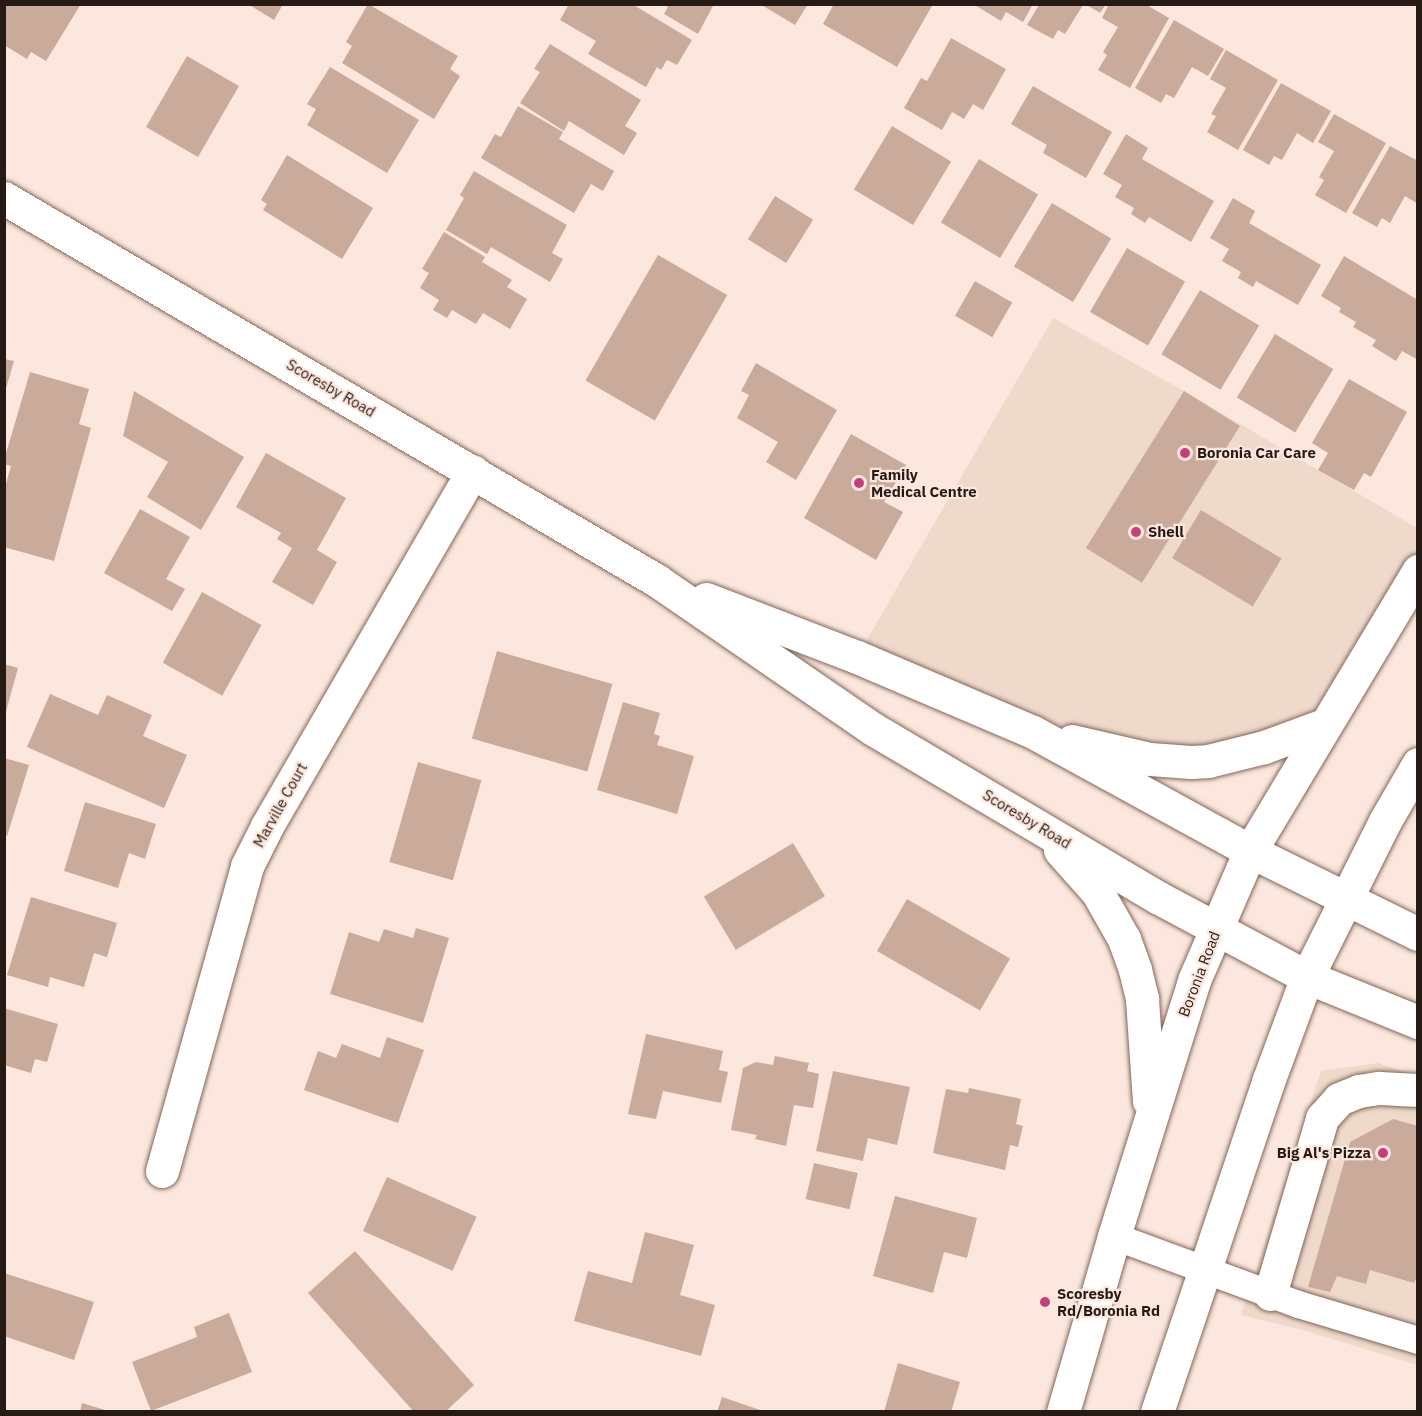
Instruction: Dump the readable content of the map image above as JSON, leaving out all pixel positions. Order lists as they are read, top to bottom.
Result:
{
  "streets": {
    "main road": ["Scoresby Road", "Marville Court", "Boronia Road"]
  },
  "crossings": [
    ["Scoresby Road", "Marville Court"],
    ["Scoresby Road", "Boronia Road"]
  ],
  "places": [
    "Boronia Car Care",
    "Family Medical Centre",
    "Shell",
    "Big Al's Pizza",
    "Scoresby Rd/Boronia Rd"
  ]
}
